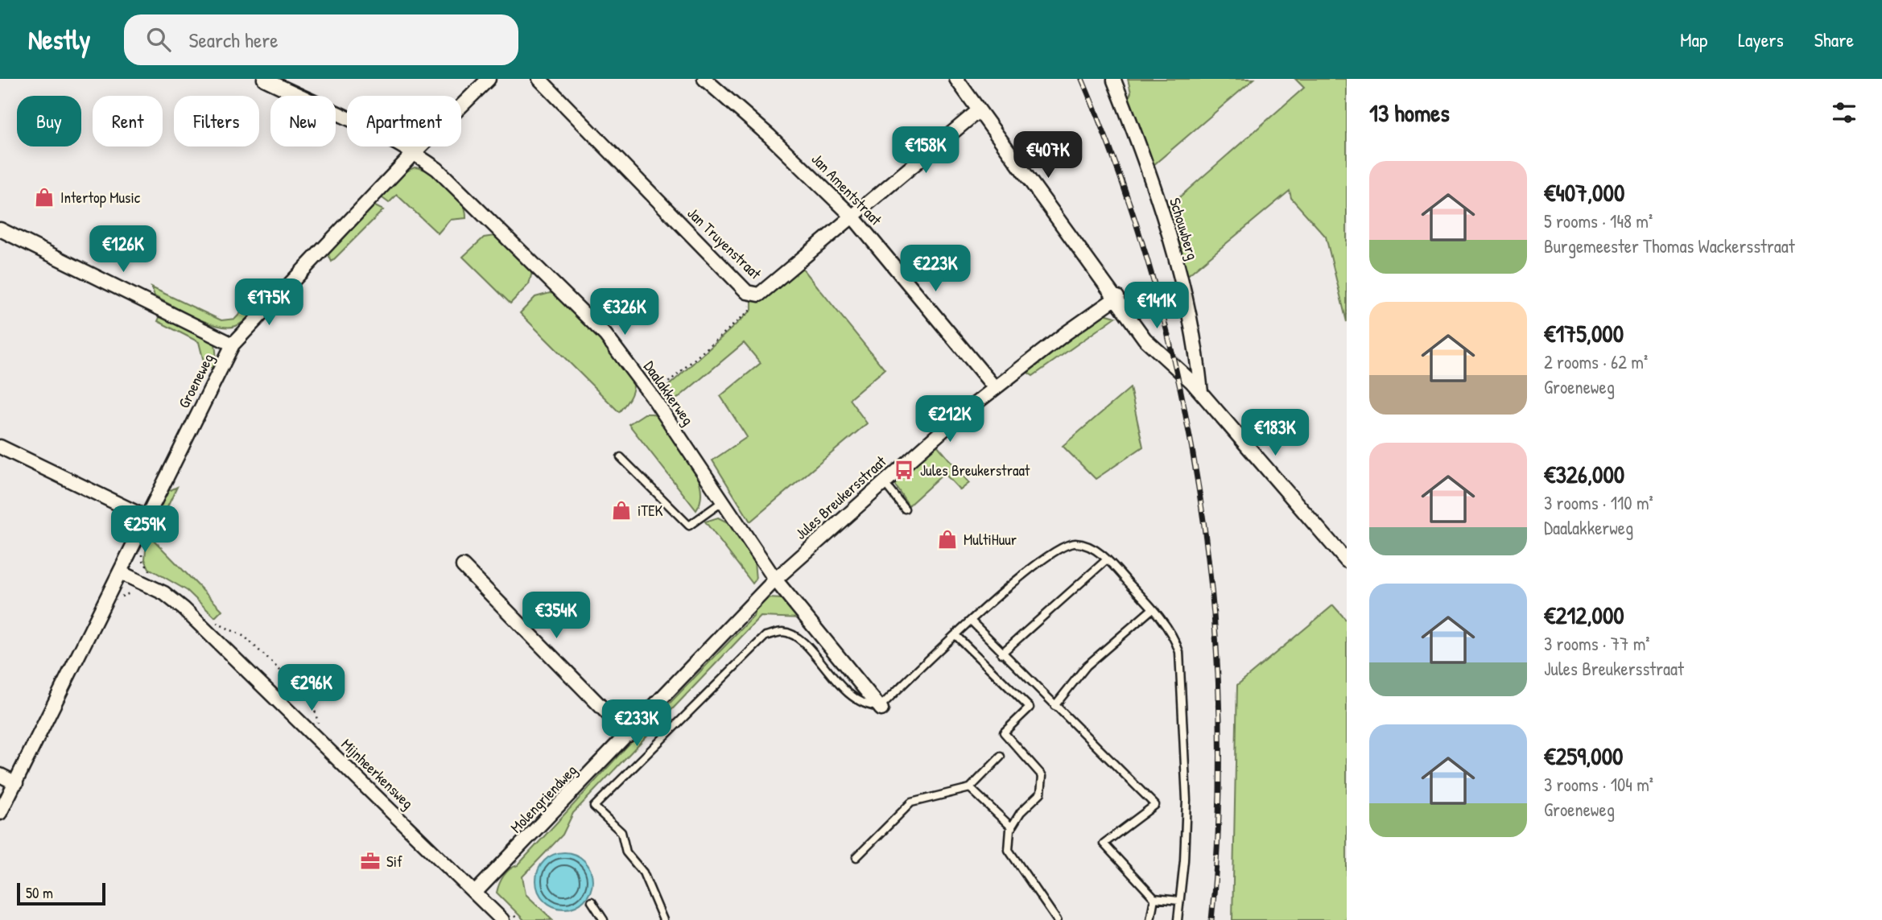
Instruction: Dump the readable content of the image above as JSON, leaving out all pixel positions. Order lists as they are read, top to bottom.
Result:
{
  "streets": {
    "street": [
      "Jan Amentstraat",
      "Schouwberg",
      "Jan Truyenstraat",
      "Groeneweg",
      "Daalakkerweg",
      "Jules Breukersstraat",
      "Mijnheerkensweg",
      "Molengriendweg"
    ]
  },
  "crossings": [
    ["Jan Amentstraat", "Jan Truyenstraat"],
    ["Jan Amentstraat", "Jules Breukersstraat"],
    ["Groeneweg", "Daalakkerweg"],
    ["Groeneweg", "Mijnheerkensweg"],
    ["Daalakkerweg", "Jules Breukersstraat"],
    ["Daalakkerweg", "Molengriendweg"],
    ["Jules Breukersstraat", "Molengriendweg"],
    ["Mijnheerkensweg", "Molengriendweg"]
  ],
  "places": {
    "shop": ["Intertop Music", "iTEK", "MultiHuur"],
    "bus stop": ["Jules Breukerstraat"],
    "office": ["Sif"]
  },
  "scale_bar": "50 m",
  "page": {
    "header": "Nestly",
    "search": "Search here",
    "nav": ["Map", "Layers", "Share"],
    "heading": "13 homes",
    "chip": [
      "Buy",
      "Rent",
      "Filters",
      "New",
      "Apartment"
    ],
    "price": [
      "€158K",
      "€407K",
      "€126K",
      "€223K",
      "€175K",
      "€141K",
      "€326K",
      "€212K",
      "€183K",
      "€259K",
      "€354K",
      "€296K",
      "€233K"
    ],
    "list": [
      {
        "name": "€407,000",
        "note": "5 rooms · 148 m² · Burgemeester Thomas Wackersstraat"
      },
      {
        "name": "€175,000",
        "note": "2 rooms · 62 m² · Groeneweg"
      },
      {
        "name": "€326,000",
        "note": "3 rooms · 110 m² · Daalakkerweg"
      },
      {
        "name": "€212,000",
        "note": "3 rooms · 77 m² · Jules Breukersstraat"
      },
      {
        "name": "€259,000",
        "note": "3 rooms · 104 m² · Groeneweg"
      }
    ],
    "scale": "50 m"
  }
}
